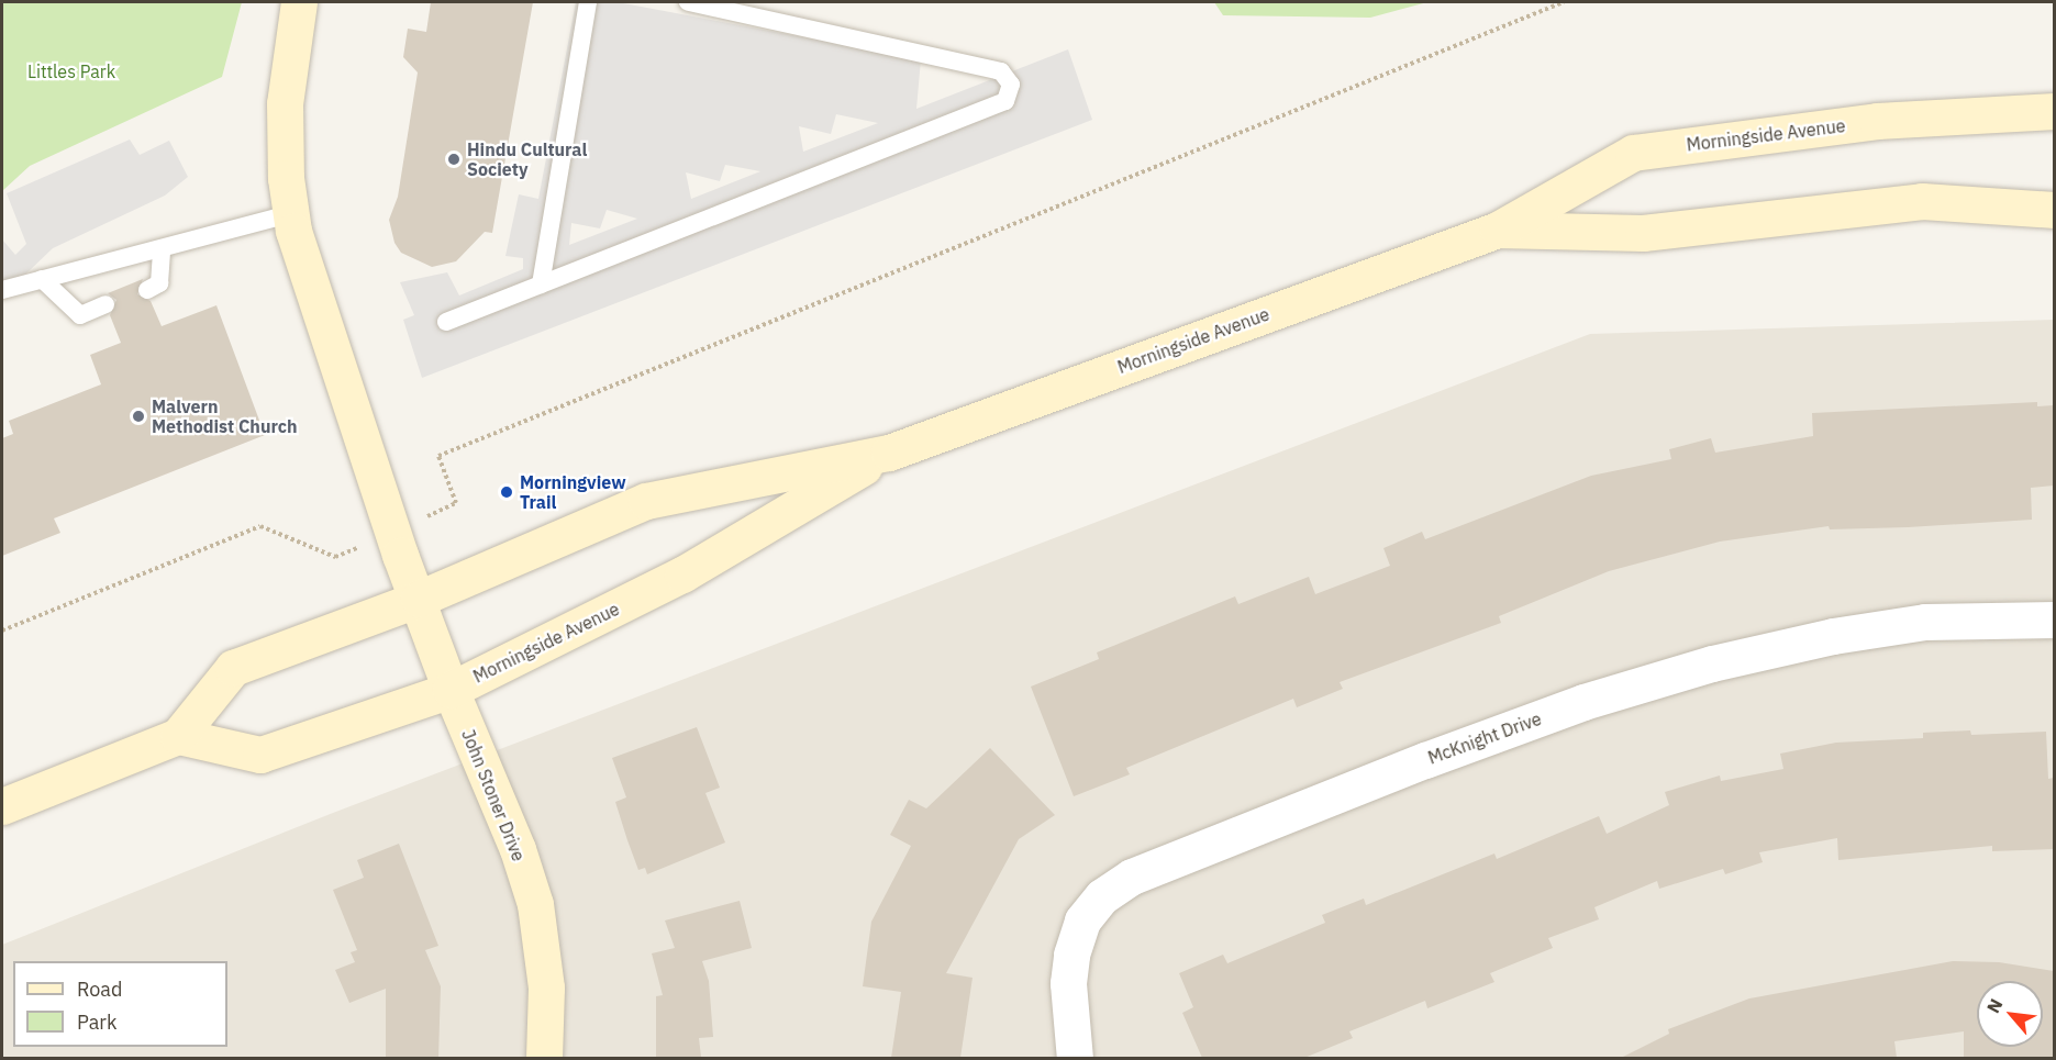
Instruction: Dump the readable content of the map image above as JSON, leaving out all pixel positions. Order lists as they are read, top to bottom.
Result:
{
  "streets": {
    "main road": ["Morningside Avenue", "John Stoner Drive"],
    "street": ["McKnight Drive"]
  },
  "crossings": [
    ["Morningside Avenue", "John Stoner Drive"]
  ],
  "parks": ["Littles Park"],
  "places": ["Hindu Cultural Society", "Malvern Methodist Church", "Morningview Trail"],
  "legend": ["Road", "Park"],
  "north": "top left"
}
